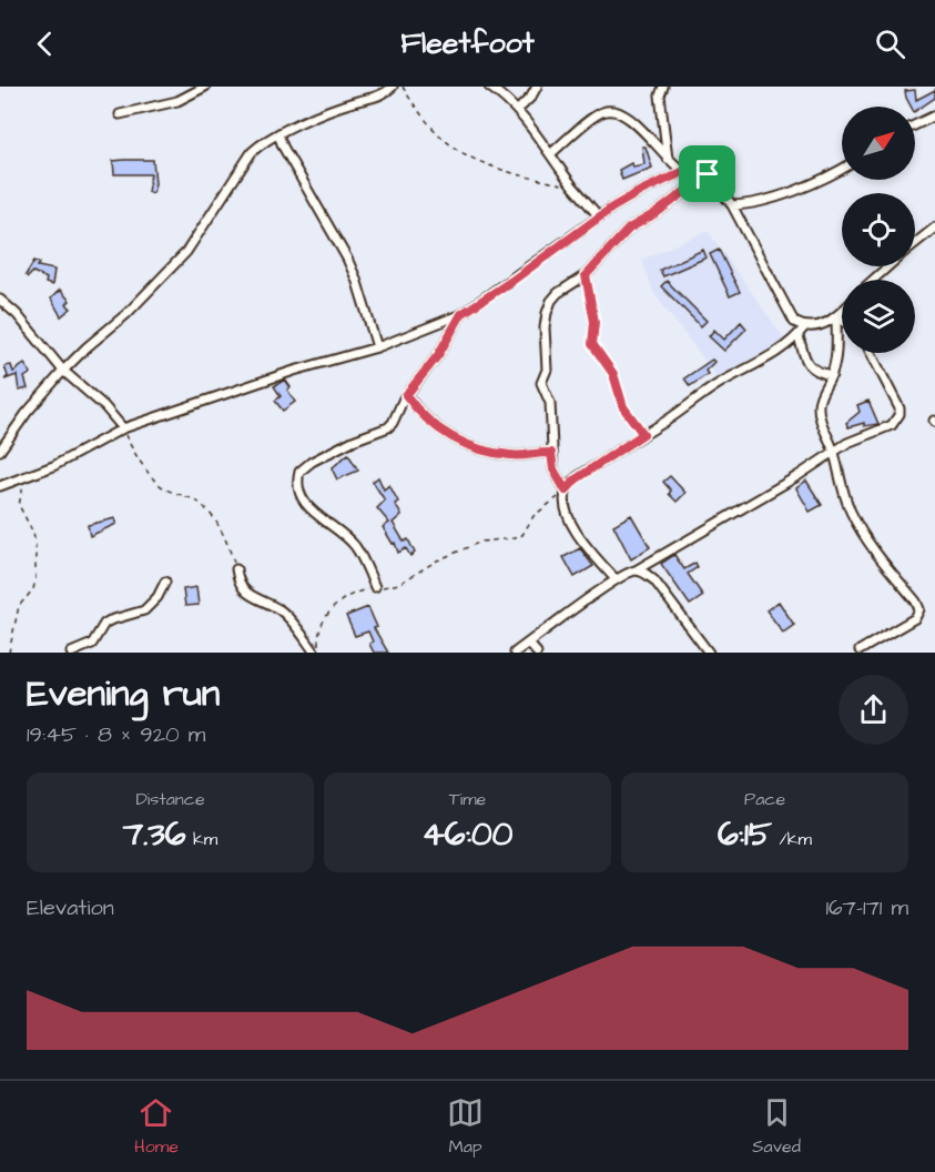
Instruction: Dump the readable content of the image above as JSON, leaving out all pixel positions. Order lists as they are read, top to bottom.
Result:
{
  "north": "top right",
  "page": {
    "header": "Fleetfoot",
    "heading": ["Evening run", "19:45 · 8 × 920 m"],
    "stats": [
      ["Distance", "7.36 km"],
      ["Time", "46:00"],
      ["Pace", "6:15 /km"]
    ],
    "chart": ["Elevation", "167–171 m"],
    "tabs": ["Home", "Map", "Saved"]
  }
}
